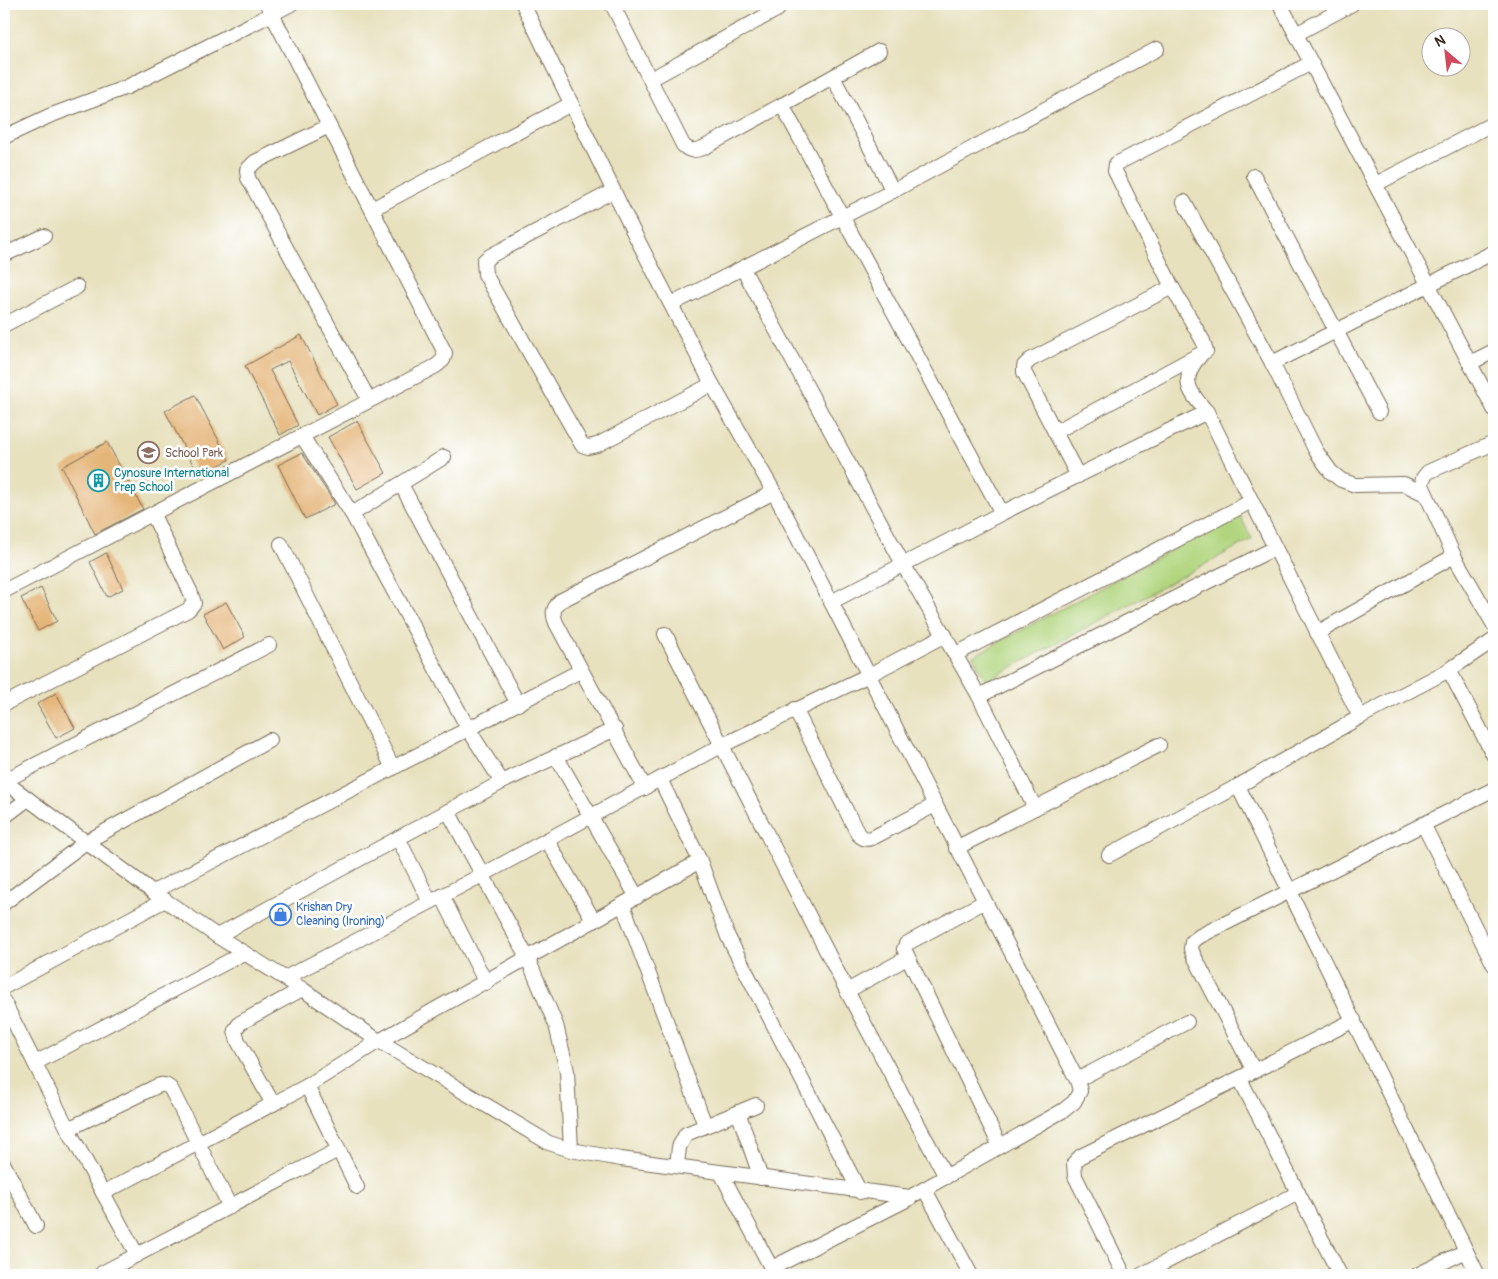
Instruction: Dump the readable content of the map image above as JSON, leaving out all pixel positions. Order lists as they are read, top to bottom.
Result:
{
  "places": {
    "school or university": ["School Park"],
    "building": ["Cynosure International Prep School"],
    "shop": ["Krishan Dry Cleaning (Ironing)"]
  },
  "north": "top left"
}
